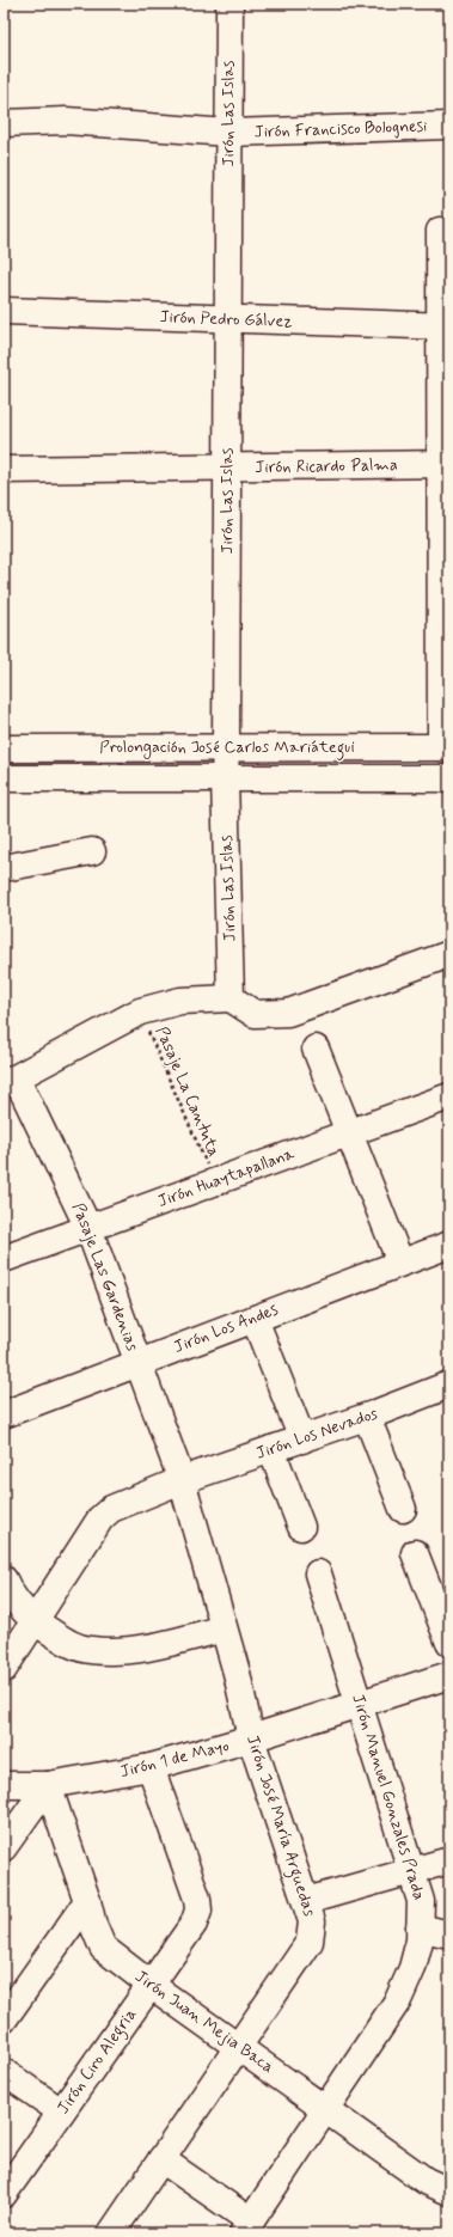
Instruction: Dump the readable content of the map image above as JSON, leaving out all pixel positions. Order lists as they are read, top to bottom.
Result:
{
  "streets": {
    "street": [
      "Jirón Las Islas",
      "Jirón Francisco Bolognesi",
      "Jirón Pedro Gálvez",
      "Jirón Ricardo Palma",
      "Prolongación José Carlos Mariátegui",
      "Jirón Huaytapallana",
      "Pasaje Las Gardenias",
      "Jirón Los Andes",
      "Jirón Los Nevados",
      "Jirón 1 de Mayo",
      "Jirón Manuel Gonzales Prada",
      "Jirón José María Arguedas",
      "Jirón Juan Mejia Baca",
      "Jirón Ciro Alegria"
    ],
    "path": ["Pasaje La Cantuta"]
  },
  "crossings": [
    ["Jirón Las Islas", "Jirón Francisco Bolognesi"],
    ["Jirón Las Islas", "Jirón Pedro Gálvez"],
    ["Jirón Las Islas", "Jirón Ricardo Palma"],
    ["Jirón Las Islas", "Prolongación José Carlos Mariátegui"],
    ["Pasaje La Cantuta", "Jirón Huaytapallana"],
    ["Jirón Huaytapallana", "Pasaje Las Gardenias"],
    ["Pasaje Las Gardenias", "Jirón Los Andes"],
    ["Pasaje Las Gardenias", "Jirón Los Nevados"],
    ["Pasaje Las Gardenias", "Jirón José María Arguedas"],
    ["Jirón Los Nevados", "Jirón José María Arguedas"],
    ["Jirón 1 de Mayo", "Jirón Manuel Gonzales Prada"],
    ["Jirón 1 de Mayo", "Jirón José María Arguedas"],
    ["Jirón 1 de Mayo", "Jirón Juan Mejia Baca"],
    ["Jirón 1 de Mayo", "Jirón Ciro Alegria"],
    ["Jirón Manuel Gonzales Prada", "Jirón Juan Mejia Baca"],
    ["Jirón José María Arguedas", "Jirón Juan Mejia Baca"],
    ["Jirón Juan Mejia Baca", "Jirón Ciro Alegria"]
  ]
}
